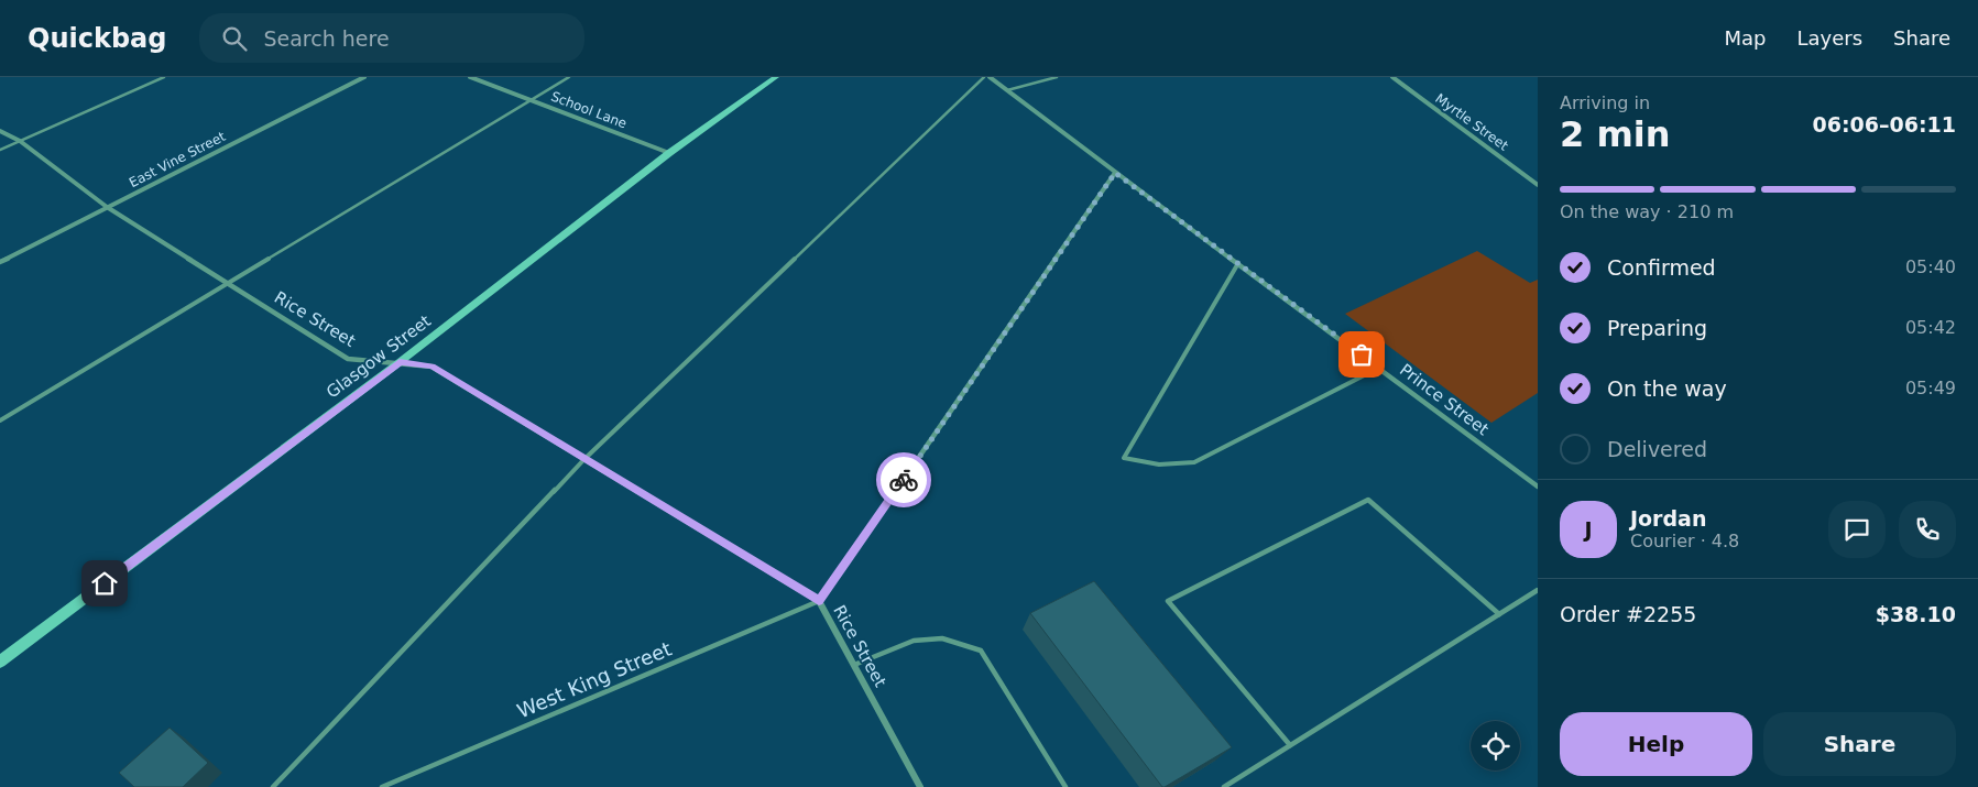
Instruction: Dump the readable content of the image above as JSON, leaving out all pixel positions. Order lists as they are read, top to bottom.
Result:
{
  "streets": {
    "street": [
      "School Lane",
      "Myrtle Street",
      "East Vine Street",
      "Rice Street",
      "Glasgow Street",
      "Prince Street"
    ],
    "lane": ["West King Street"]
  },
  "crossings": [
    ["School Lane", "Glasgow Street"],
    ["East Vine Street", "Rice Street"],
    ["Rice Street", "Glasgow Street"],
    ["Rice Street", "West King Street"]
  ],
  "page": {
    "header": "Quickbag",
    "search": "Search here",
    "nav": ["Map", "Layers", "Share"],
    "heading": ["2 min", "Arriving in", "06:06–06:11"],
    "panel": [
      "Jordan",
      "Courier · 4.8",
      "Order #2255",
      "$38.10"
    ],
    "bar": "On the way · 210 m",
    "list": [
      ["Confirmed", "05:40"],
      ["Preparing", "05:42"],
      ["On the way", "05:49"],
      "Delivered"
    ],
    "round": "J",
    "buttons": ["Help", "Share"]
  }
}
